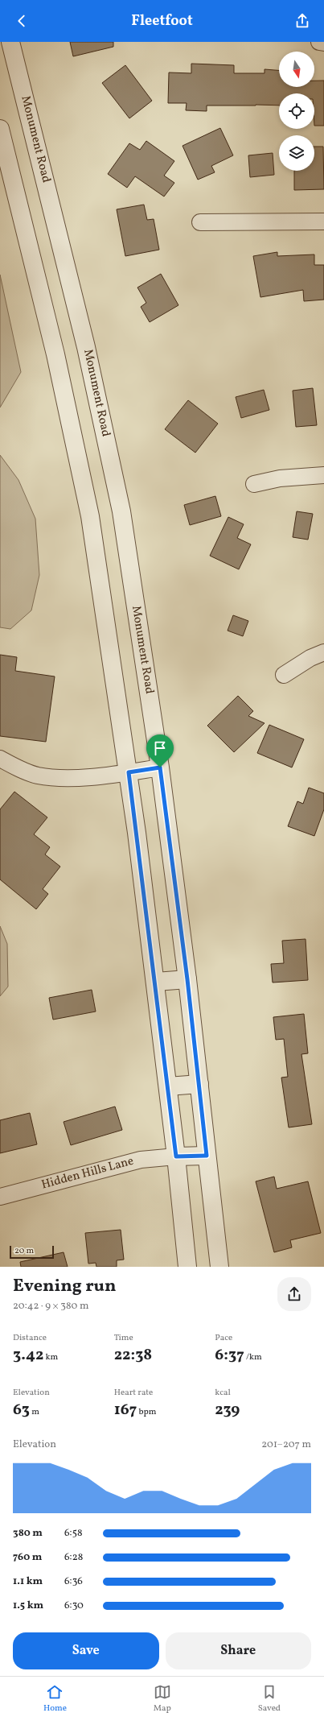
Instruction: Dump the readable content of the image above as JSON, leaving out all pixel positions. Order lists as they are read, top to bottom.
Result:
{
  "streets": {
    "street": ["Monument Road", "Hidden Hills Lane"]
  },
  "scale_bar": "20 m",
  "north": "bottom",
  "page": {
    "header": "Fleetfoot",
    "scale": "20 m",
    "heading": ["Evening run", "20:42 · 9 × 380 m"],
    "stats": [
      ["Distance", "3.42 km"],
      ["Time", "22:38"],
      ["Pace", "6:37 /km"],
      ["Elevation", "63 m"],
      ["Heart rate", "167 bpm"],
      ["kcal", "239"]
    ],
    "chart": ["Elevation", "201–207 m"],
    "list": [
      {
        "name": "380 m",
        "note": "6:58"
      },
      {
        "name": "760 m",
        "note": "6:28"
      },
      {
        "name": "1.1 km",
        "note": "6:36"
      },
      {
        "name": "1.5 km",
        "note": "6:30"
      }
    ],
    "buttons": ["Save", "Share"],
    "tabs": ["Home", "Map", "Saved"]
  }
}
